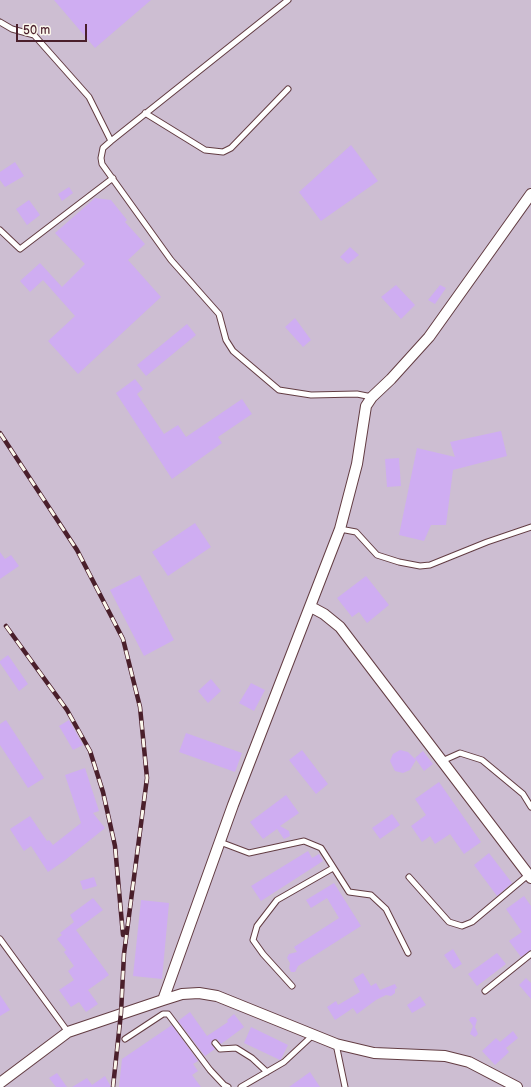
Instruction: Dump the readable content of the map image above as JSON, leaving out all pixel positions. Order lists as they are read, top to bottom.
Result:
{
  "scale_bar": "50 m"
}
